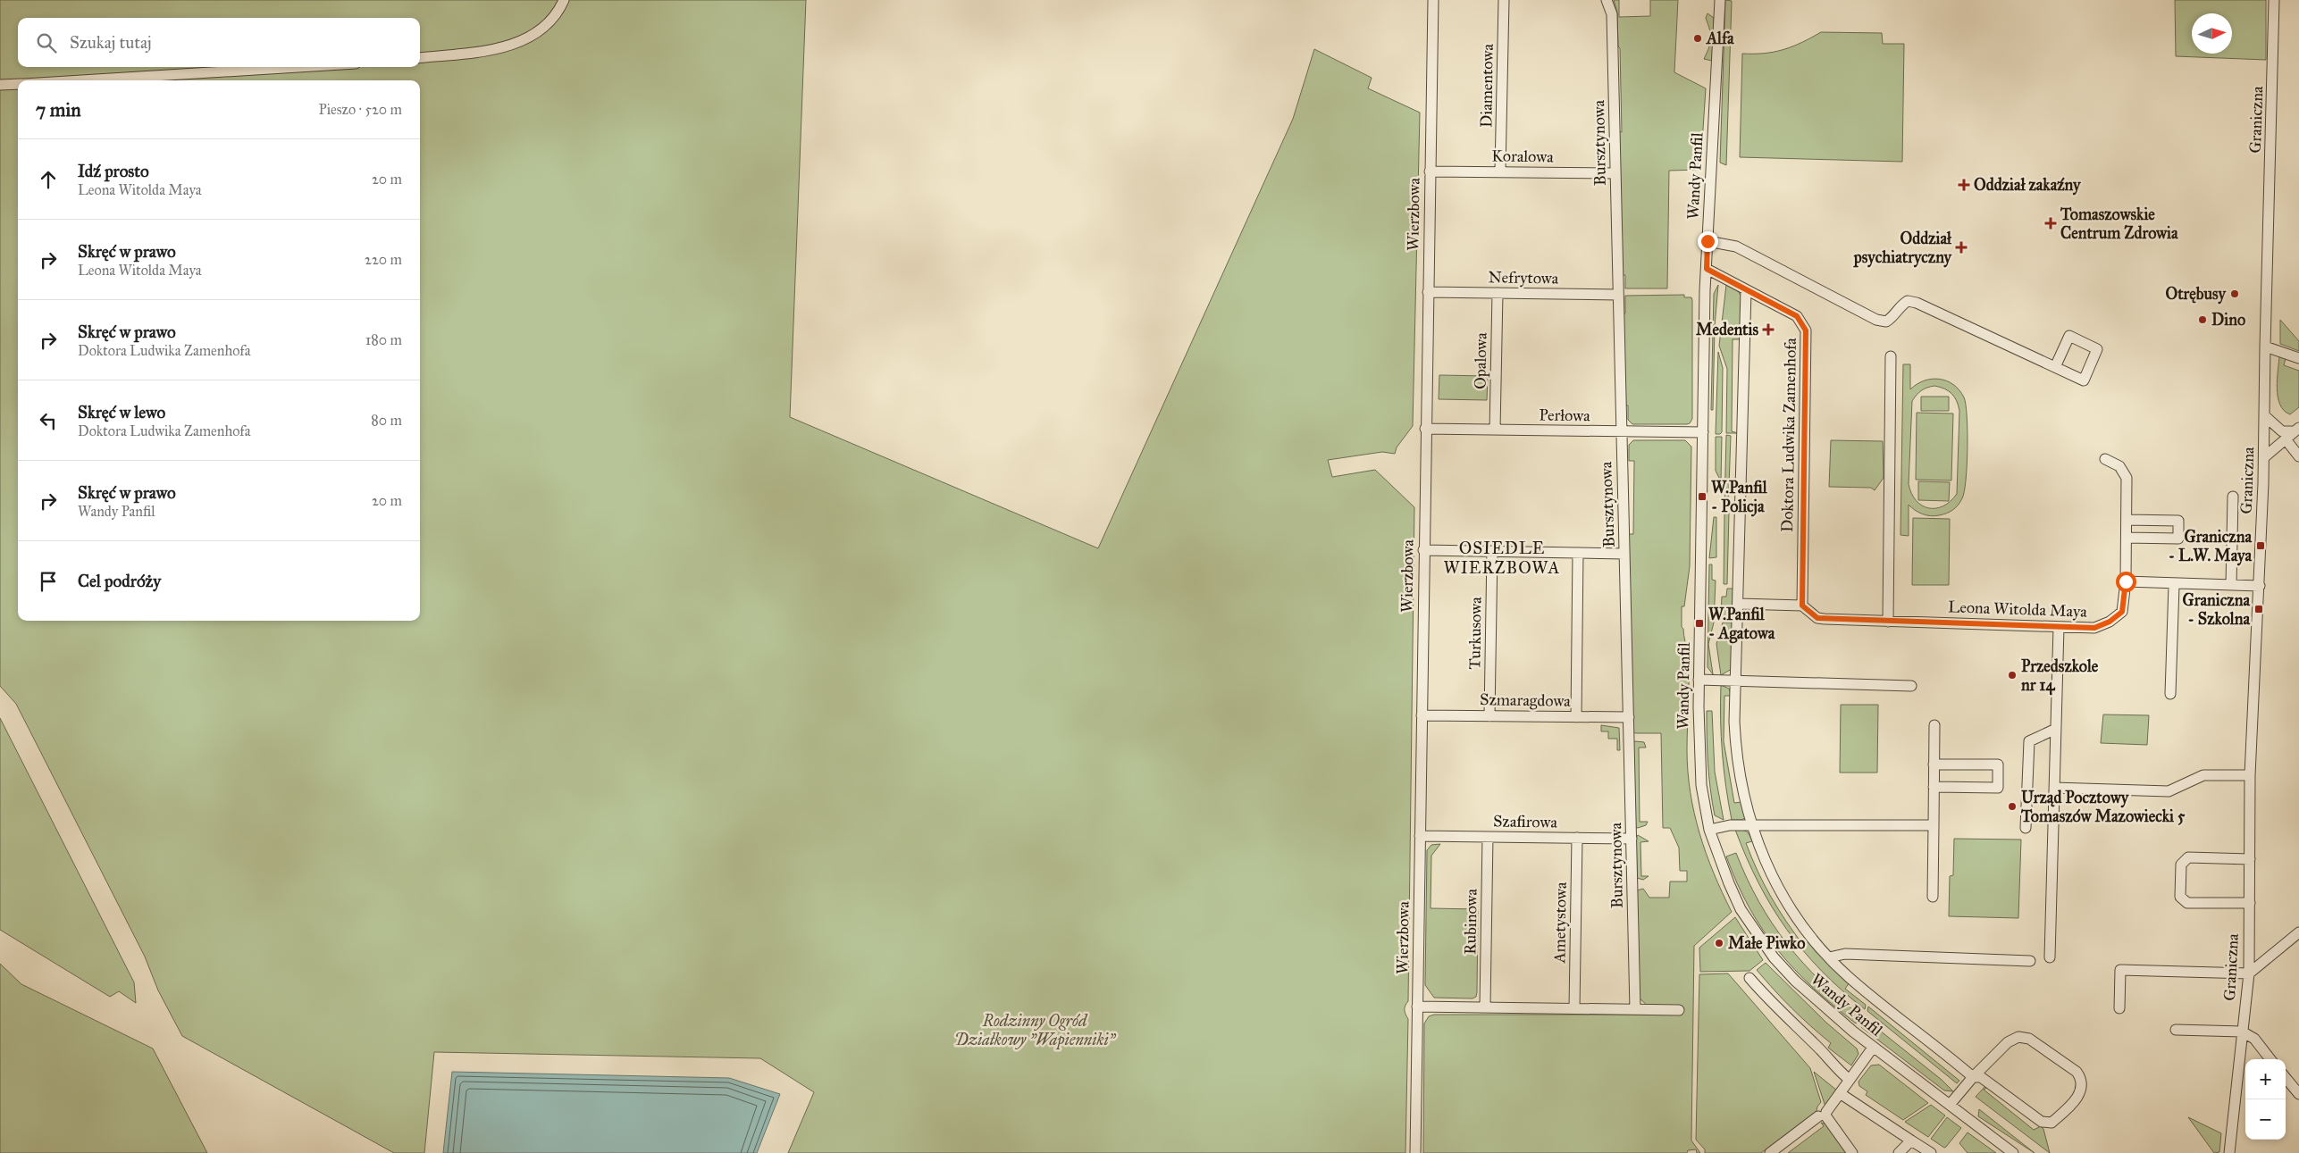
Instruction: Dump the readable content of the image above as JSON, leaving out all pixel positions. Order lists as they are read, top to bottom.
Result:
{
  "streets": {
    "street": [
      "Diamentowa",
      "Graniczna",
      "Bursztynowa",
      "Koralowa",
      "Wandy Panfil",
      "Wierzbowa",
      "Nefrytowa",
      "Opalowa",
      "Perłowa",
      "Doktora Ludwika Zamenhofa",
      "Leona Witolda Maya",
      "Turkusowa",
      "Szmaragdowa",
      "Szafirowa",
      "Rubinowa",
      "Ametystowa"
    ]
  },
  "crossings": [
    ["Diamentowa", "Koralowa"],
    ["Bursztynowa", "Koralowa"],
    ["Bursztynowa", "Nefrytowa"],
    ["Bursztynowa", "Perłowa"],
    ["Bursztynowa", "Szmaragdowa"],
    ["Bursztynowa", "Szafirowa"],
    ["Koralowa", "Wierzbowa"],
    ["Wandy Panfil", "Perłowa"],
    ["Wandy Panfil", "Doktora Ludwika Zamenhofa"],
    ["Wierzbowa", "Nefrytowa"],
    ["Wierzbowa", "Perłowa"],
    ["Wierzbowa", "Szmaragdowa"],
    ["Wierzbowa", "Szafirowa"],
    ["Nefrytowa", "Opalowa"],
    ["Opalowa", "Perłowa"],
    ["Doktora Ludwika Zamenhofa", "Leona Witolda Maya"],
    ["Turkusowa", "Szmaragdowa"],
    ["Szafirowa", "Rubinowa"],
    ["Szafirowa", "Ametystowa"]
  ],
  "districts": ["OSIEDLE WIERZBOWA"],
  "parks": ["Rodzinny Ogród Działkowy \"Wapienniki\""],
  "places": {
    "other": [
      "Alfa",
      "Otrębusy",
      "Dino",
      "Przedszkole nr 14",
      "Urząd Pocztowy Tomaszów Mazowiecki 5",
      "Małe Piwko"
    ],
    "health": [
      "Oddział zakaźny",
      "Tomaszowskie Centrum Zdrowia",
      "Oddział psychiatryczny",
      "Medentis"
    ],
    "transit": [
      "W.Panfil - Policja",
      "Graniczna - L.W. Maya",
      "Graniczna - Szkolna",
      "W.Panfil - Agatowa"
    ]
  },
  "north": "right",
  "page": {
    "search": "Szukaj tutaj",
    "heading": ["7 min", "Pieszo · 520 m"],
    "list": [
      ["Idź prosto", "Leona Witolda Maya", "20 m"],
      ["Skręć w prawo", "Leona Witolda Maya", "220 m"],
      ["Skręć w prawo", "Doktora Ludwika Zamenhofa", "180 m"],
      ["Skręć w lewo", "Doktora Ludwika Zamenhofa", "80 m"],
      ["Skręć w prawo", "Wandy Panfil", "20 m"],
      "Cel podróży"
    ],
    "map_buttons": ["+", "−"]
  }
}
